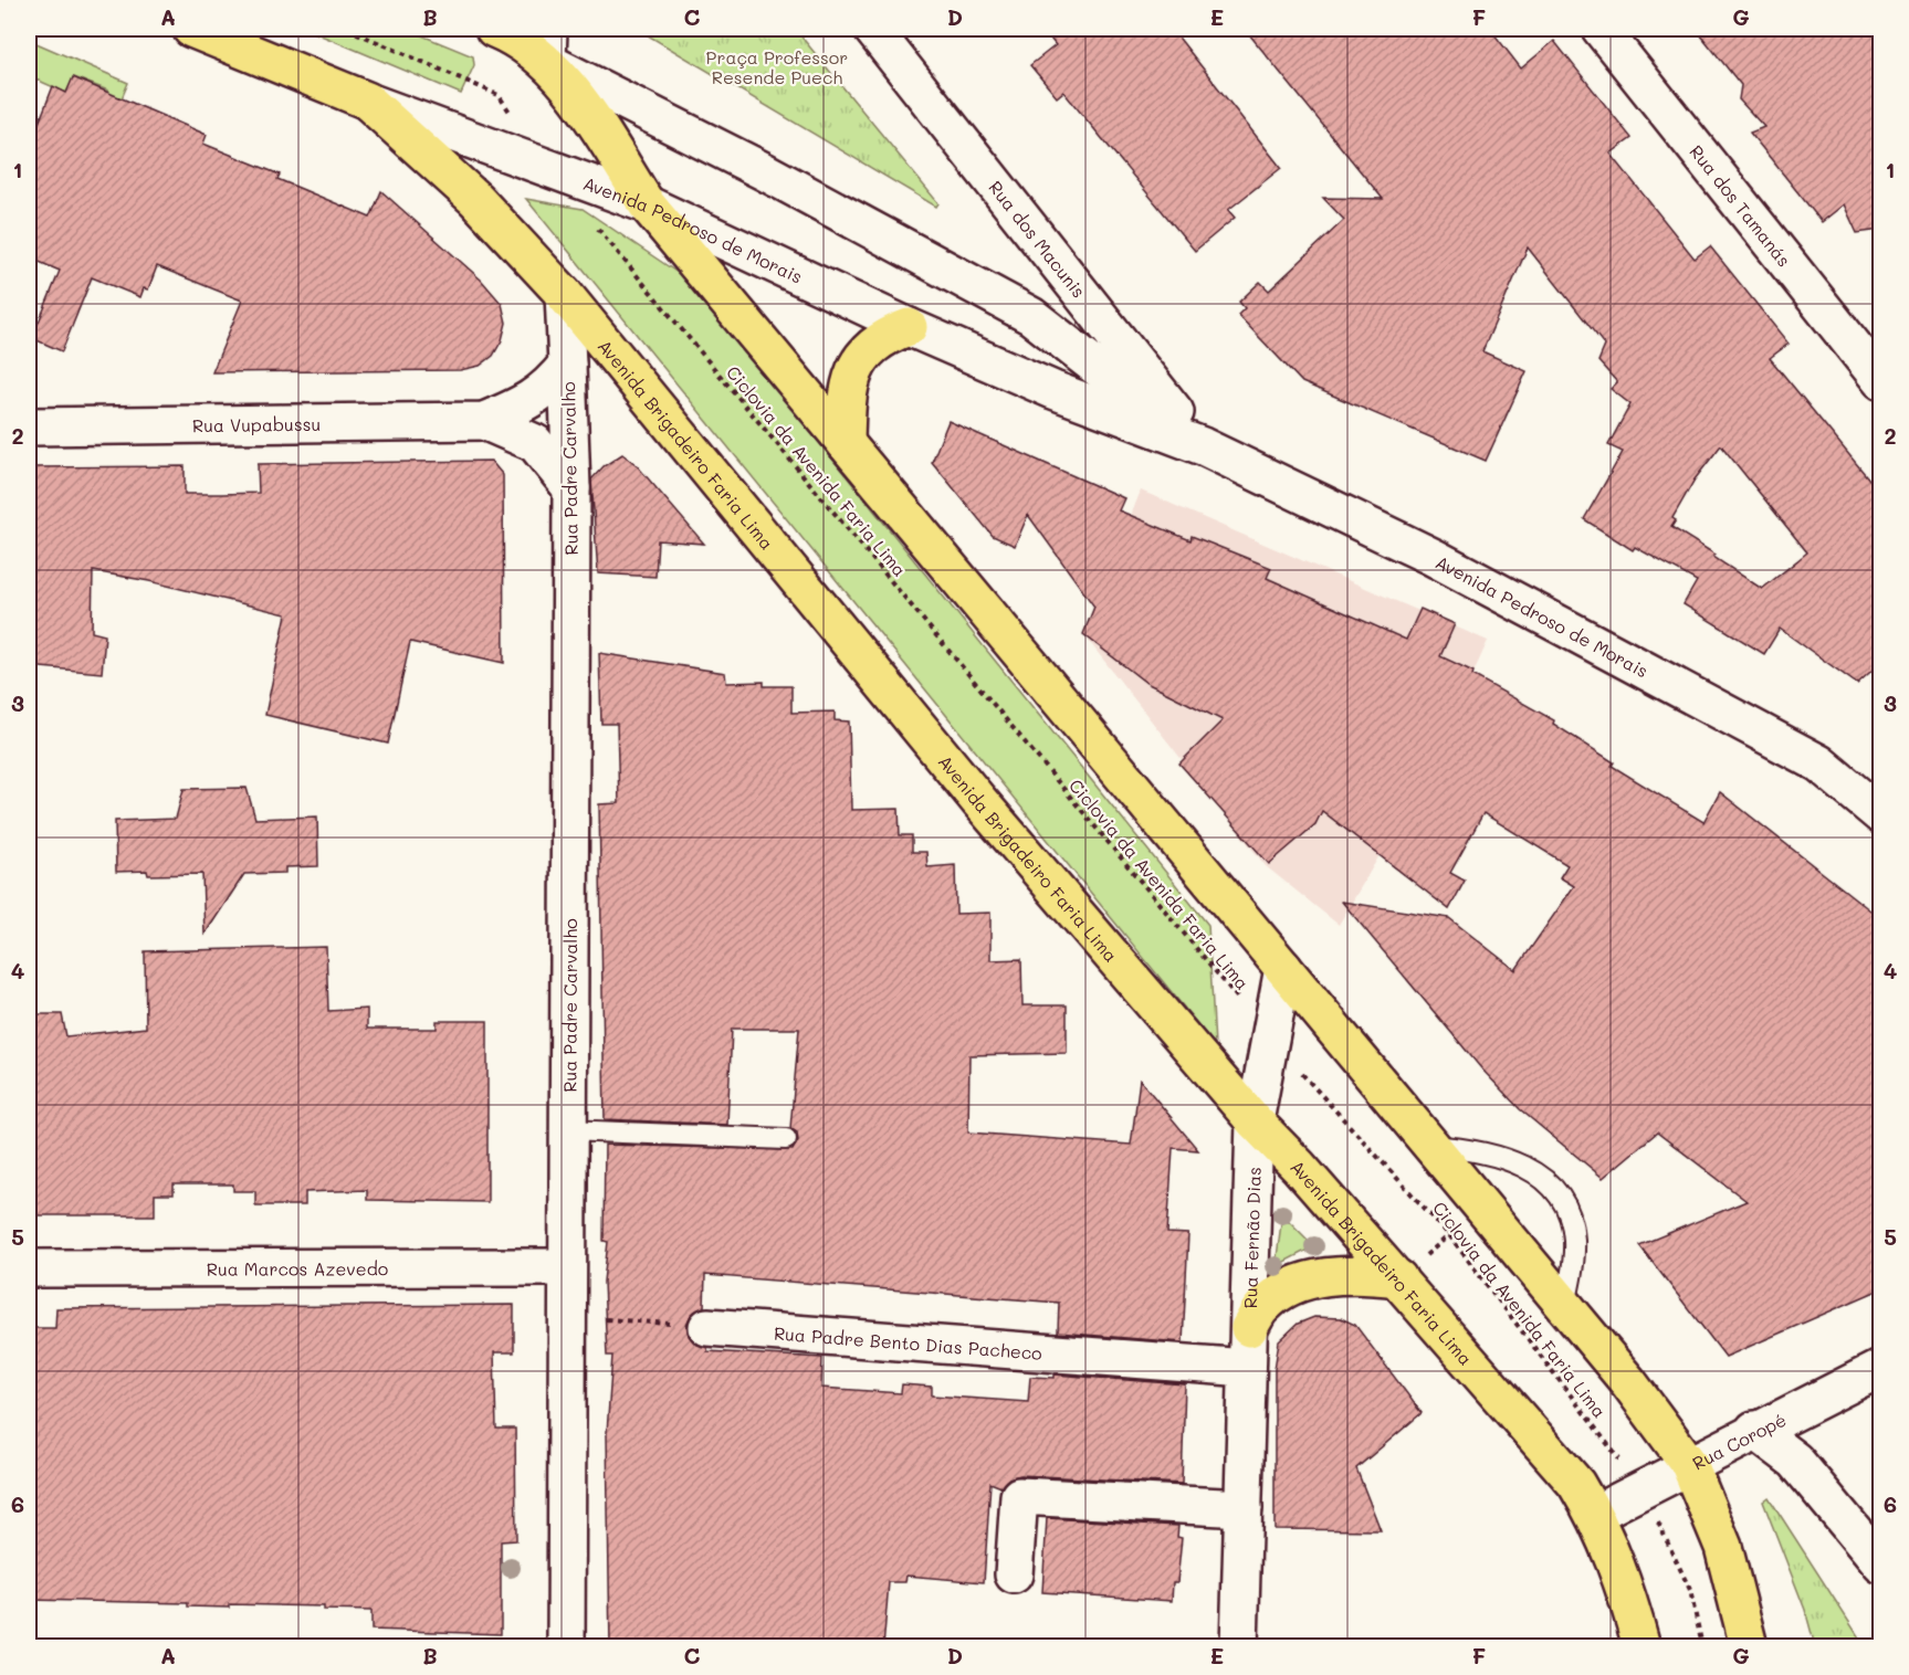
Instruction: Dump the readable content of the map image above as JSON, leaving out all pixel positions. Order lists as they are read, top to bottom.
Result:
{
  "streets": {
    "highway": ["Avenida Pedroso de Morais", "Avenida Brigadeiro Faria Lima"],
    "street": [
      "Rua dos Tamanás",
      "Rua dos Macunis",
      "Rua Vupabussu",
      "Rua Padre Carvalho",
      "Rua Fernão Dias",
      "Rua Marcos Azevedo",
      "Rua Padre Bento Dias Pacheco",
      "Rua Coropé"
    ],
    "path": ["Ciclovia da Avenida Faria Lima"]
  },
  "crossings": [
    ["Avenida Pedroso de Morais", "Rua dos Macunis"],
    ["Avenida Pedroso de Morais", "Avenida Brigadeiro Faria Lima"],
    ["Rua Vupabussu", "Rua Padre Carvalho"],
    ["Avenida Brigadeiro Faria Lima", "Rua Fernão Dias"],
    ["Avenida Brigadeiro Faria Lima", "Rua Coropé"],
    ["Rua Padre Carvalho", "Rua Marcos Azevedo"],
    ["Ciclovia da Avenida Faria Lima", "Rua Fernão Dias"],
    ["Ciclovia da Avenida Faria Lima", "Rua Coropé"],
    ["Rua Fernão Dias", "Rua Padre Bento Dias Pacheco"]
  ],
  "parks": ["Praça Professor Resende Puech"],
  "grid": {
    "columns": [
      "A",
      "B",
      "C",
      "D",
      "E",
      "F",
      "G"
    ],
    "rows": [
      "1",
      "2",
      "3",
      "4",
      "5",
      "6"
    ]
  }
}
